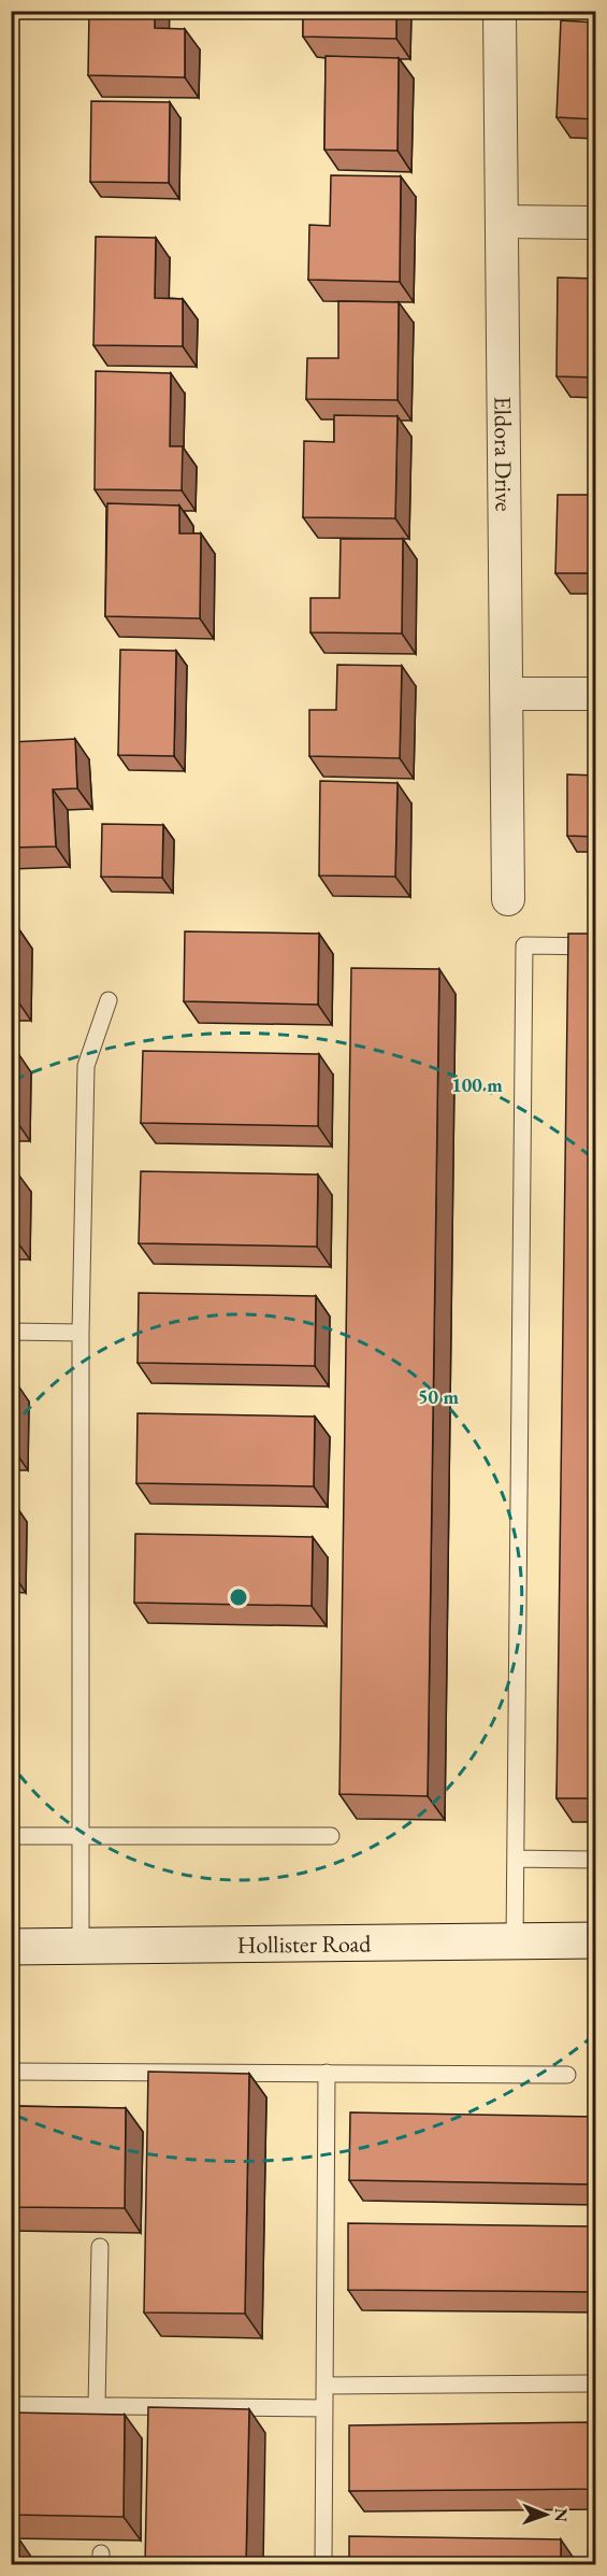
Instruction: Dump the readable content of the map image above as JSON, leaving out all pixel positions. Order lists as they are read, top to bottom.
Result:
{
  "streets": {
    "street": ["Eldora Drive", "Hollister Road"]
  },
  "north": "right",
  "rings": ["100 m", "50 m"]
}
